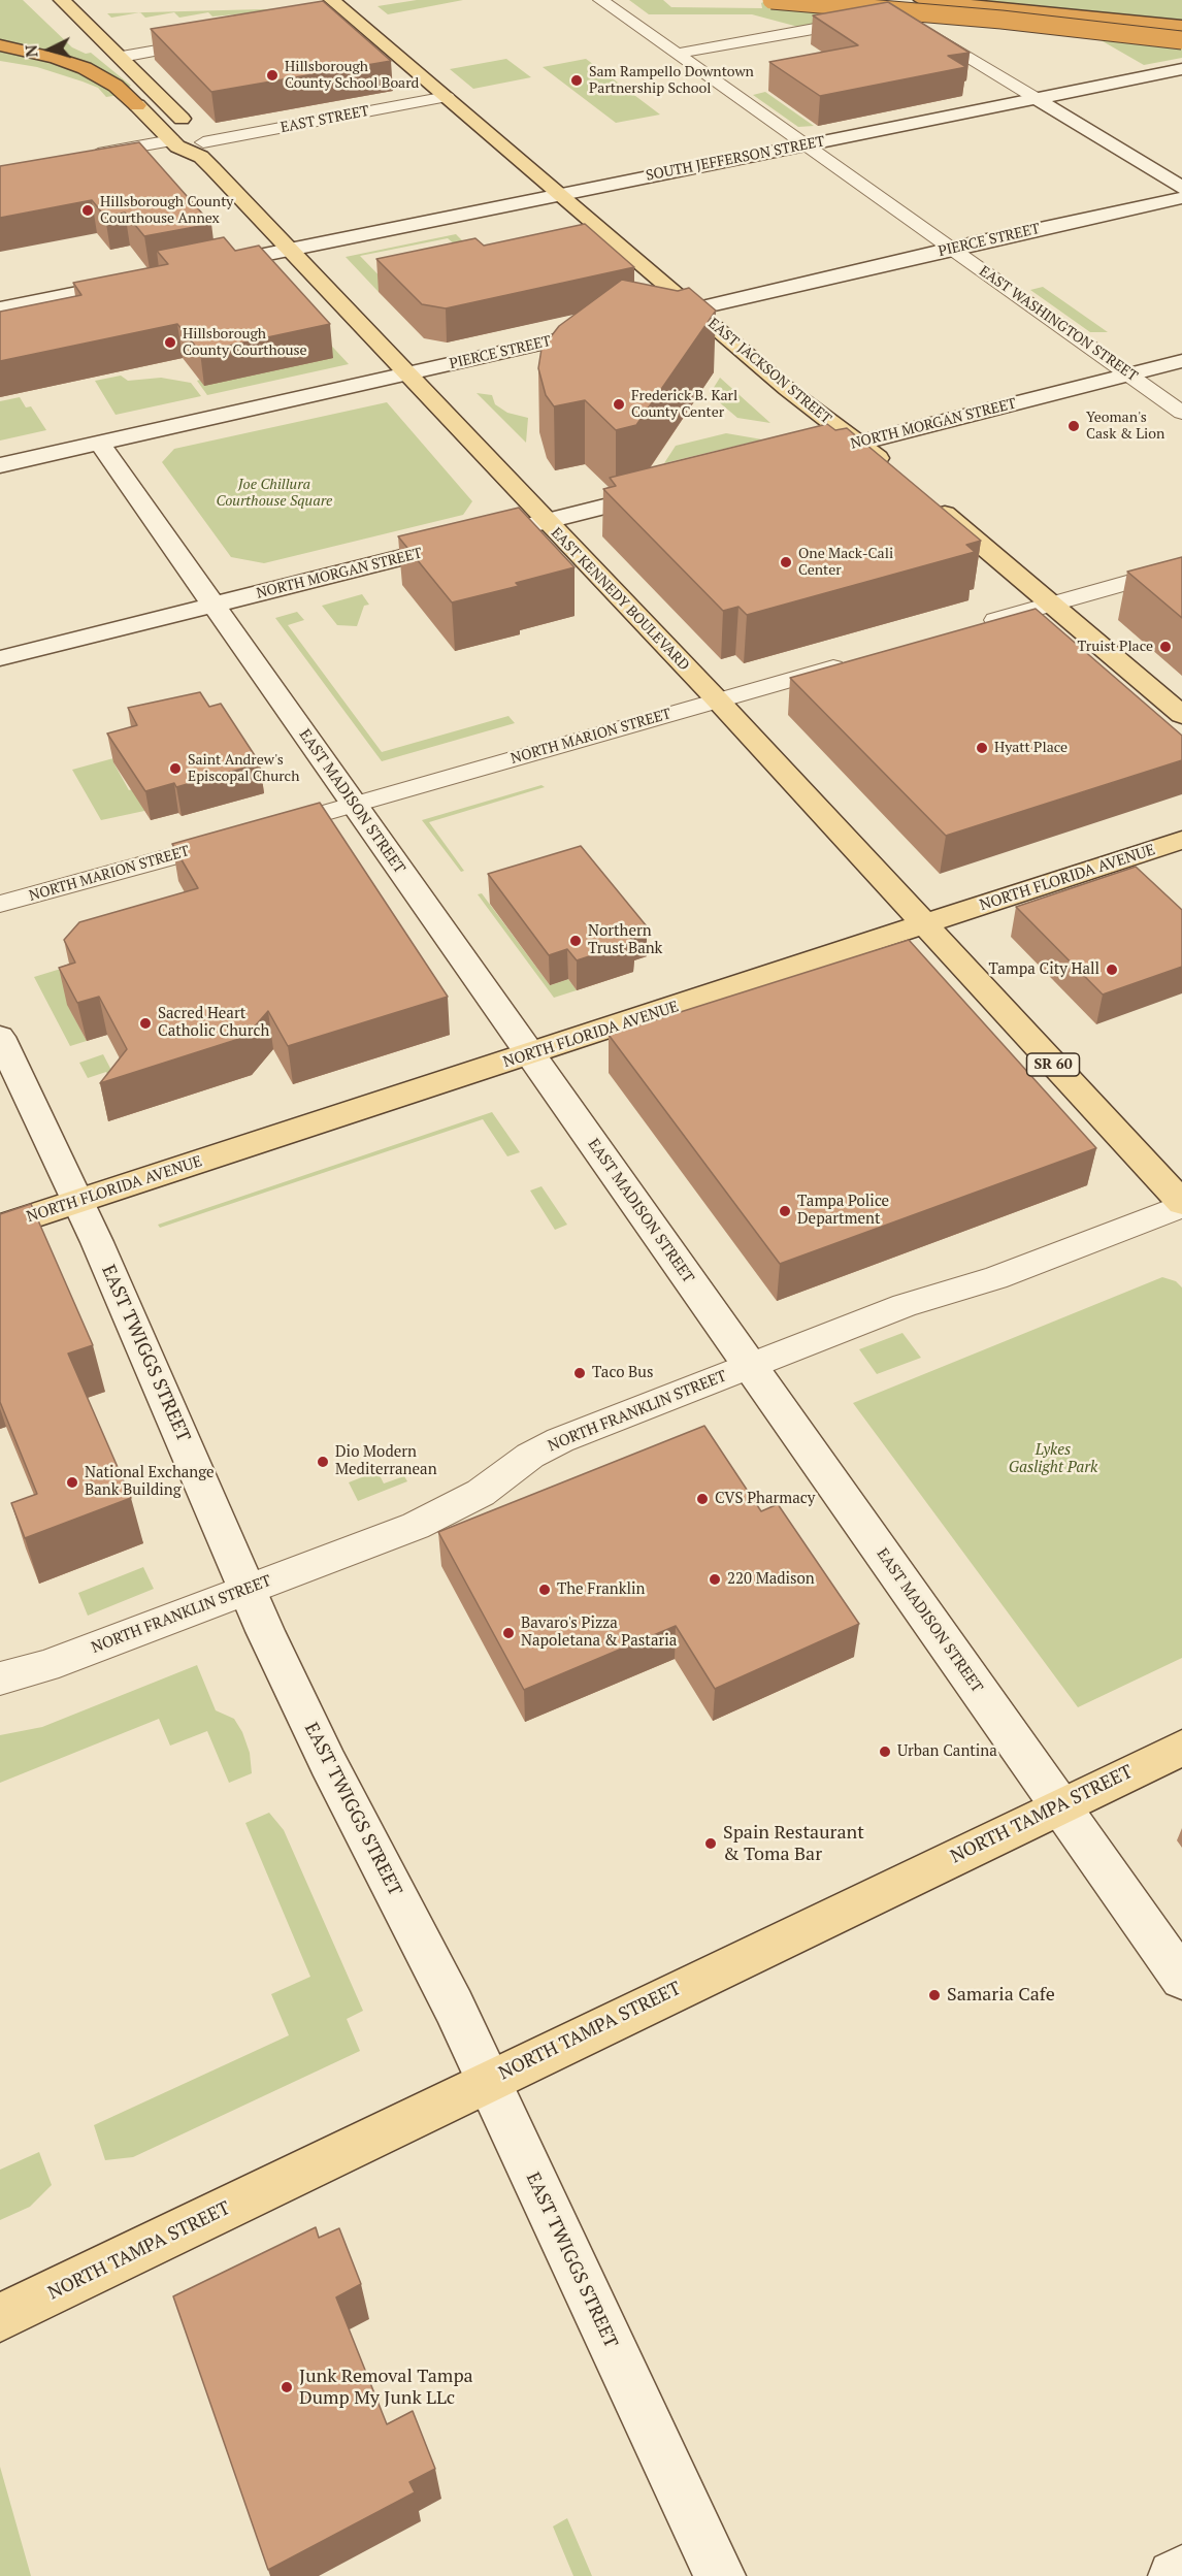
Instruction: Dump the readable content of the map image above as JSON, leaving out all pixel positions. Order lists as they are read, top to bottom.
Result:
{
  "streets": {
    "main road": [
      "EAST JACKSON STREET",
      "EAST KENNEDY BOULEVARD",
      "NORTH FLORIDA AVENUE",
      "SR 60",
      "NORTH TAMPA STREET"
    ],
    "street": [
      "EAST STREET",
      "SOUTH JEFFERSON STREET",
      "PIERCE STREET",
      "EAST WASHINGTON STREET",
      "NORTH MORGAN STREET",
      "NORTH MARION STREET",
      "EAST MADISON STREET",
      "EAST TWIGGS STREET",
      "NORTH FRANKLIN STREET"
    ]
  },
  "crossings": [
    ["EAST STREET", "EAST JACKSON STREET"],
    ["EAST STREET", "EAST KENNEDY BOULEVARD"],
    ["SOUTH JEFFERSON STREET", "EAST WASHINGTON STREET"],
    ["SOUTH JEFFERSON STREET", "EAST JACKSON STREET"],
    ["SOUTH JEFFERSON STREET", "EAST KENNEDY BOULEVARD"],
    ["PIERCE STREET", "EAST WASHINGTON STREET"],
    ["PIERCE STREET", "EAST JACKSON STREET"],
    ["PIERCE STREET", "EAST KENNEDY BOULEVARD"],
    ["PIERCE STREET", "EAST MADISON STREET"],
    ["EAST WASHINGTON STREET", "NORTH MORGAN STREET"],
    ["EAST JACKSON STREET", "NORTH MORGAN STREET"],
    ["NORTH MORGAN STREET", "EAST KENNEDY BOULEVARD"],
    ["NORTH MORGAN STREET", "EAST MADISON STREET"],
    ["EAST KENNEDY BOULEVARD", "NORTH MARION STREET"],
    ["EAST KENNEDY BOULEVARD", "NORTH FLORIDA AVENUE"],
    ["EAST KENNEDY BOULEVARD", "NORTH FRANKLIN STREET"],
    ["NORTH MARION STREET", "EAST MADISON STREET"],
    ["EAST MADISON STREET", "NORTH FLORIDA AVENUE"],
    ["EAST MADISON STREET", "NORTH FRANKLIN STREET"],
    ["EAST MADISON STREET", "NORTH TAMPA STREET"],
    ["NORTH FLORIDA AVENUE", "EAST TWIGGS STREET"],
    ["EAST TWIGGS STREET", "NORTH FRANKLIN STREET"],
    ["EAST TWIGGS STREET", "NORTH TAMPA STREET"]
  ],
  "parks": ["Joe Chillura Courthouse Square", "Lykes Gaslight Park"],
  "places": [
    "Hillsborough County School Board",
    "Sam Rampello Downtown Partnership School",
    "Hillsborough County Courthouse Annex",
    "Hillsborough County Courthouse",
    "Frederick B. Karl County Center",
    "Yeoman's Cask & Lion",
    "One Mack-Cali Center",
    "Truist Place",
    "Hyatt Place",
    "Saint Andrew's Episcopal Church",
    "Northern Trust Bank",
    "Tampa City Hall",
    "Sacred Heart Catholic Church",
    "Tampa Police Department",
    "Taco Bus",
    "Dio Modern Mediterranean",
    "National Exchange Bank Building",
    "CVS Pharmacy",
    "220 Madison",
    "The Franklin",
    "Bavaro's Pizza Napoletana & Pastaria",
    "Urban Cantina",
    "Spain Restaurant & Toma Bar",
    "Samaria Cafe",
    "Junk Removal Tampa Dump My Junk LLc"
  ],
  "north": "left"
}
